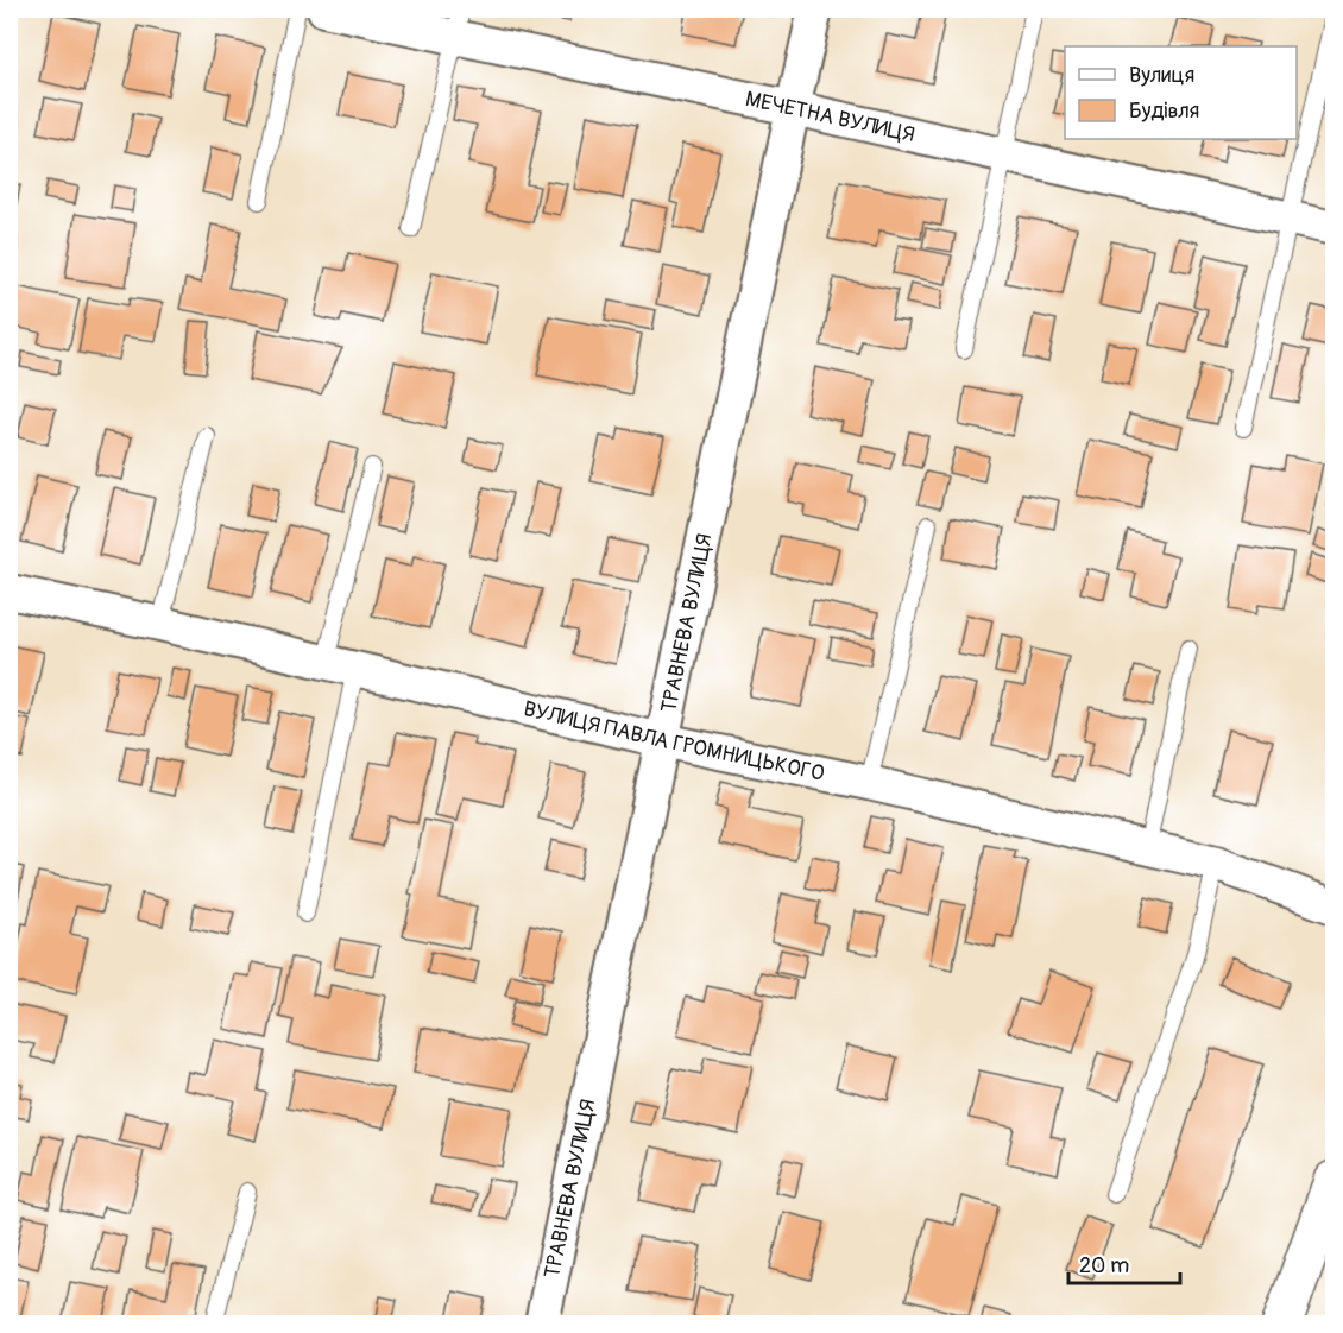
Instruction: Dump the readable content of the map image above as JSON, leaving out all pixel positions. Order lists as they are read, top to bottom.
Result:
{
  "streets": {
    "street": ["МЕЧЕТНА ВУЛИЦЯ", "ТРАВНЕВА ВУЛИЦЯ", "ВУЛИЦЯ ПАВЛА ГРОМНИЦЬКОГО"]
  },
  "crossings": [
    ["МЕЧЕТНА ВУЛИЦЯ", "ТРАВНЕВА ВУЛИЦЯ"],
    ["ТРАВНЕВА ВУЛИЦЯ", "ВУЛИЦЯ ПАВЛА ГРОМНИЦЬКОГО"]
  ],
  "legend": ["Вулиця", "Будівля"],
  "scale_bar": "20 m"
}
